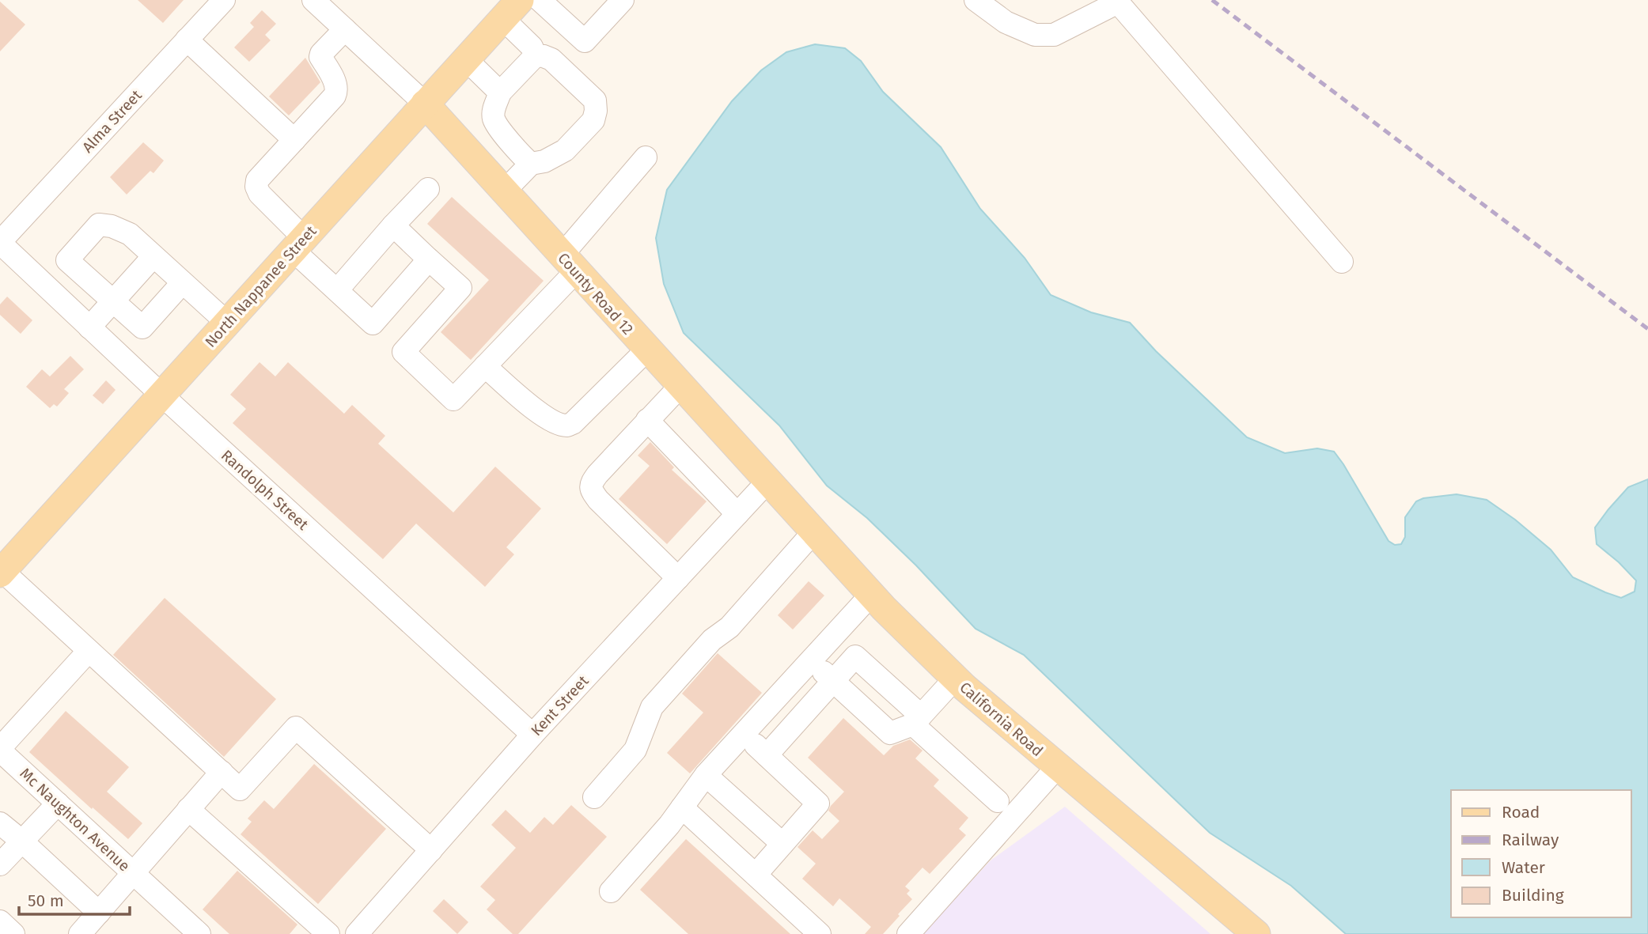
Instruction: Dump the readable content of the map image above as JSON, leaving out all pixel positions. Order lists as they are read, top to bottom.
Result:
{
  "streets": {
    "main road": ["North Nappanee Street", "County Road 12", "California Road"],
    "street": [
      "Alma Street",
      "Randolph Street",
      "Kent Street",
      "Mc Naughton Avenue"
    ]
  },
  "crossings": [
    ["Alma Street", "Randolph Street"],
    ["North Nappanee Street", "County Road 12"],
    ["North Nappanee Street", "Randolph Street"],
    ["County Road 12", "Kent Street"],
    ["County Road 12", "California Road"],
    ["Randolph Street", "Kent Street"],
    ["Kent Street", "California Road"]
  ],
  "legend": [
    "Road",
    "Railway",
    "Water",
    "Building"
  ],
  "scale_bar": "50 m"
}
